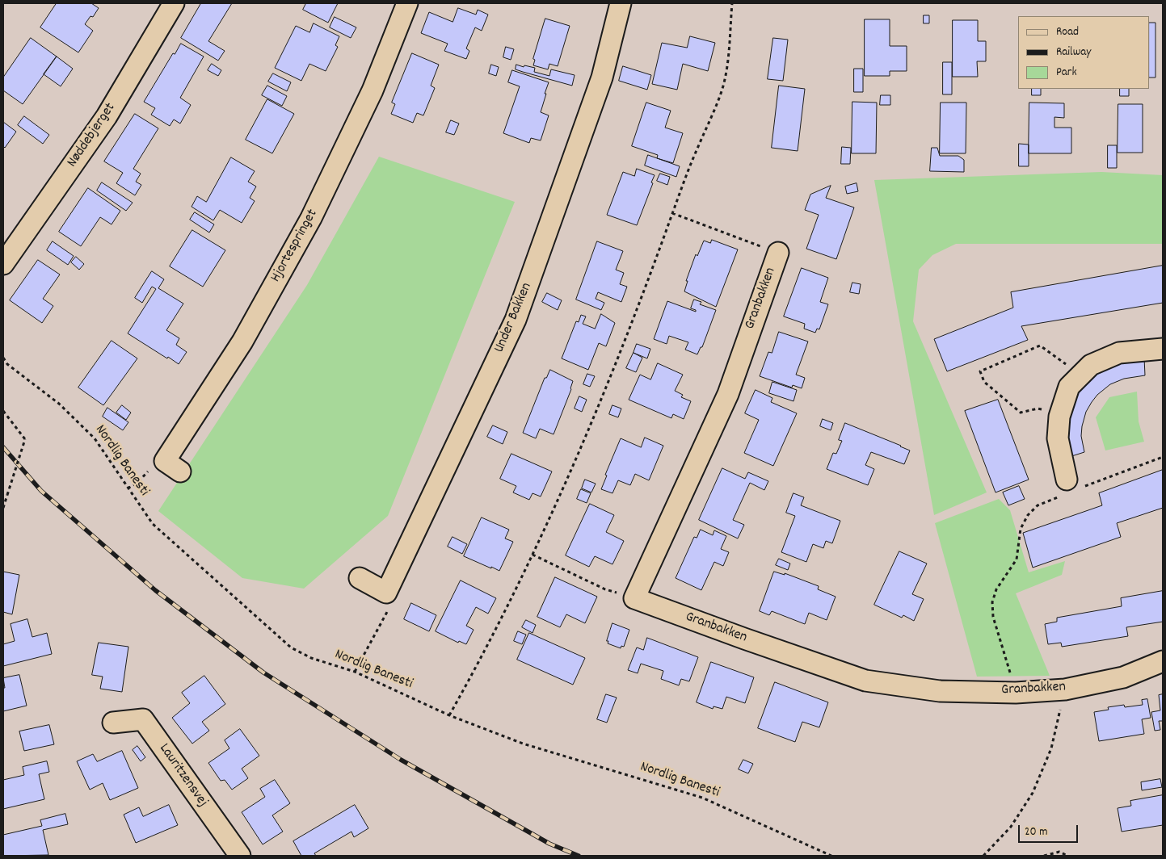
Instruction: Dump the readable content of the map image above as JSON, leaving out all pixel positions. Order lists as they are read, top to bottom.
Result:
{
  "streets": {
    "street": [
      "Nøddebjerget",
      "Hjortespringet",
      "Granbakken",
      "Under Bakken",
      "Lauritzensvej"
    ],
    "path": ["Nordlig Banesti"]
  },
  "legend": ["Road", "Railway", "Park"],
  "scale_bar": "20 m"
}
